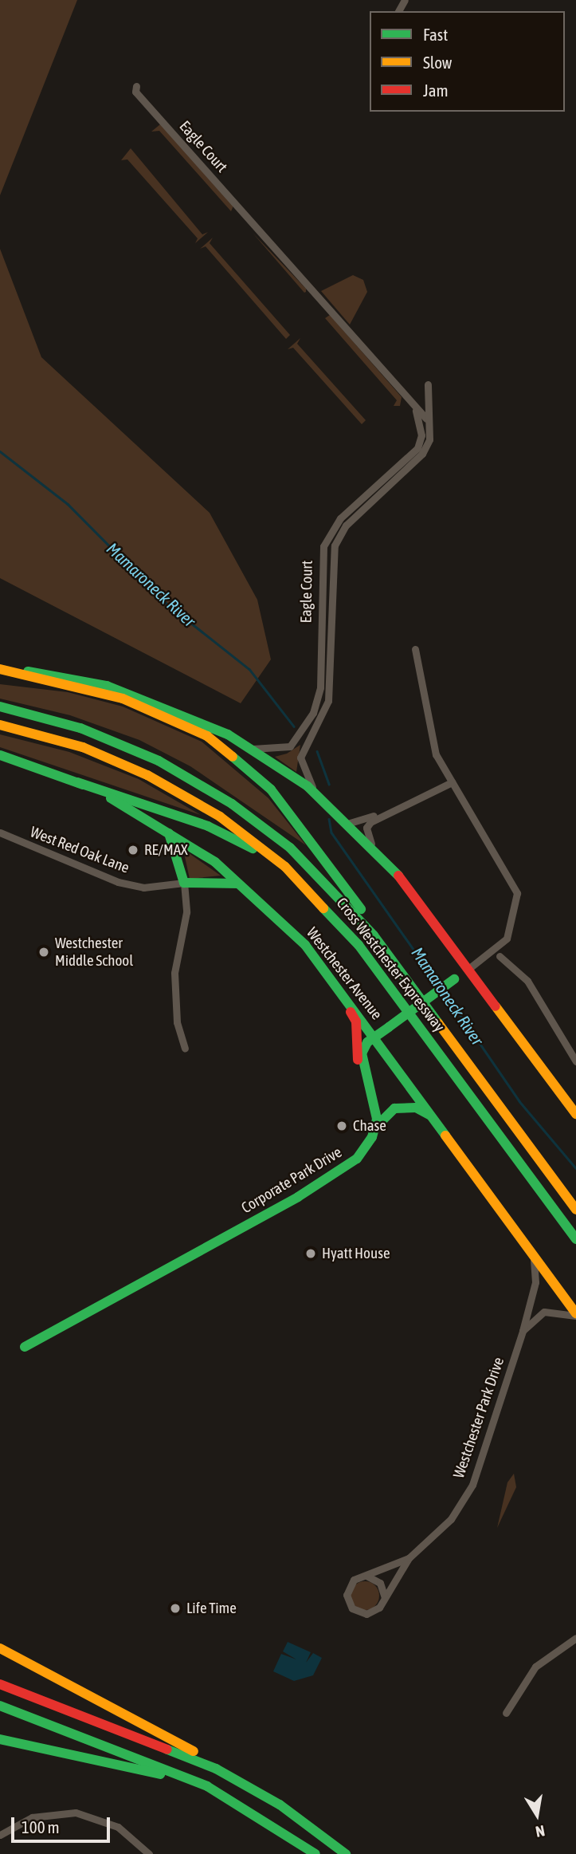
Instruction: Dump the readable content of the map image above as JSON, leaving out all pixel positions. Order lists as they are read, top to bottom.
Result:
{
  "streets": {
    "main road": ["Cross Westchester Expressway", "Westchester Avenue", "Corporate Park Drive"],
    "street": ["Eagle Court", "West Red Oak Lane", "Westchester Park Drive"]
  },
  "crossings": [
    ["Westchester Avenue", "Corporate Park Drive"],
    ["Westchester Avenue", "Westchester Park Drive"]
  ],
  "water": ["Mamaroneck River"],
  "places": [
    "RE/MAX",
    "Westchester Middle School",
    "Chase",
    "Hyatt House",
    "Life Time"
  ],
  "legend": ["Fast", "Slow", "Jam"],
  "scale_bar": "100 m",
  "north": "bottom"
}
